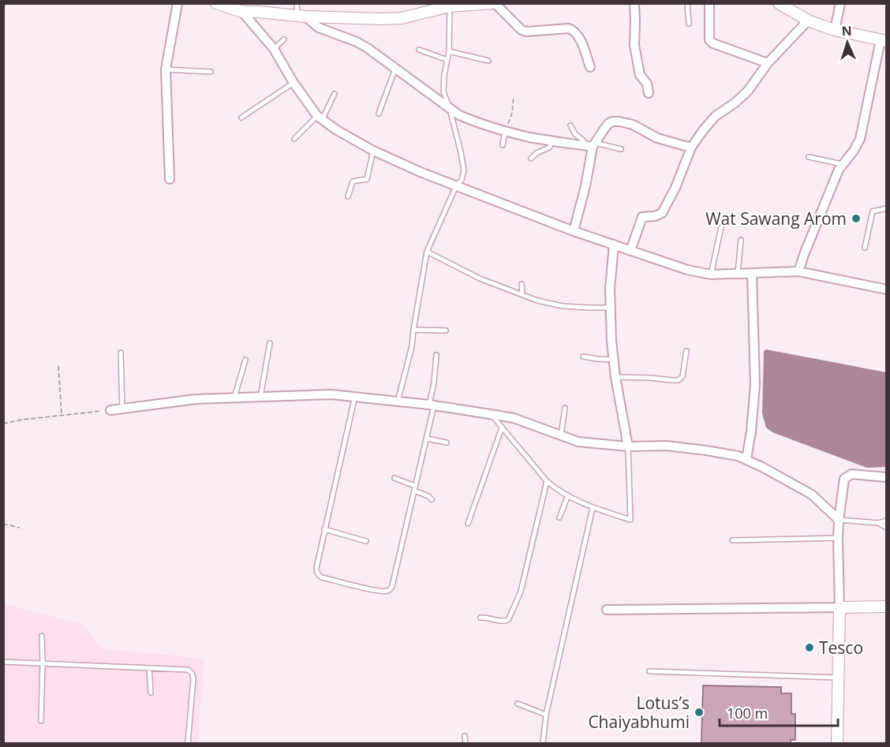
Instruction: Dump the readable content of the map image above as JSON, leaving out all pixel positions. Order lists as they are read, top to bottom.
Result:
{
  "places": ["Wat Sawang Arom", "Tesco", "Lotus’s Chaiyabhumi"],
  "scale_bar": "100 m",
  "north": "top"
}
